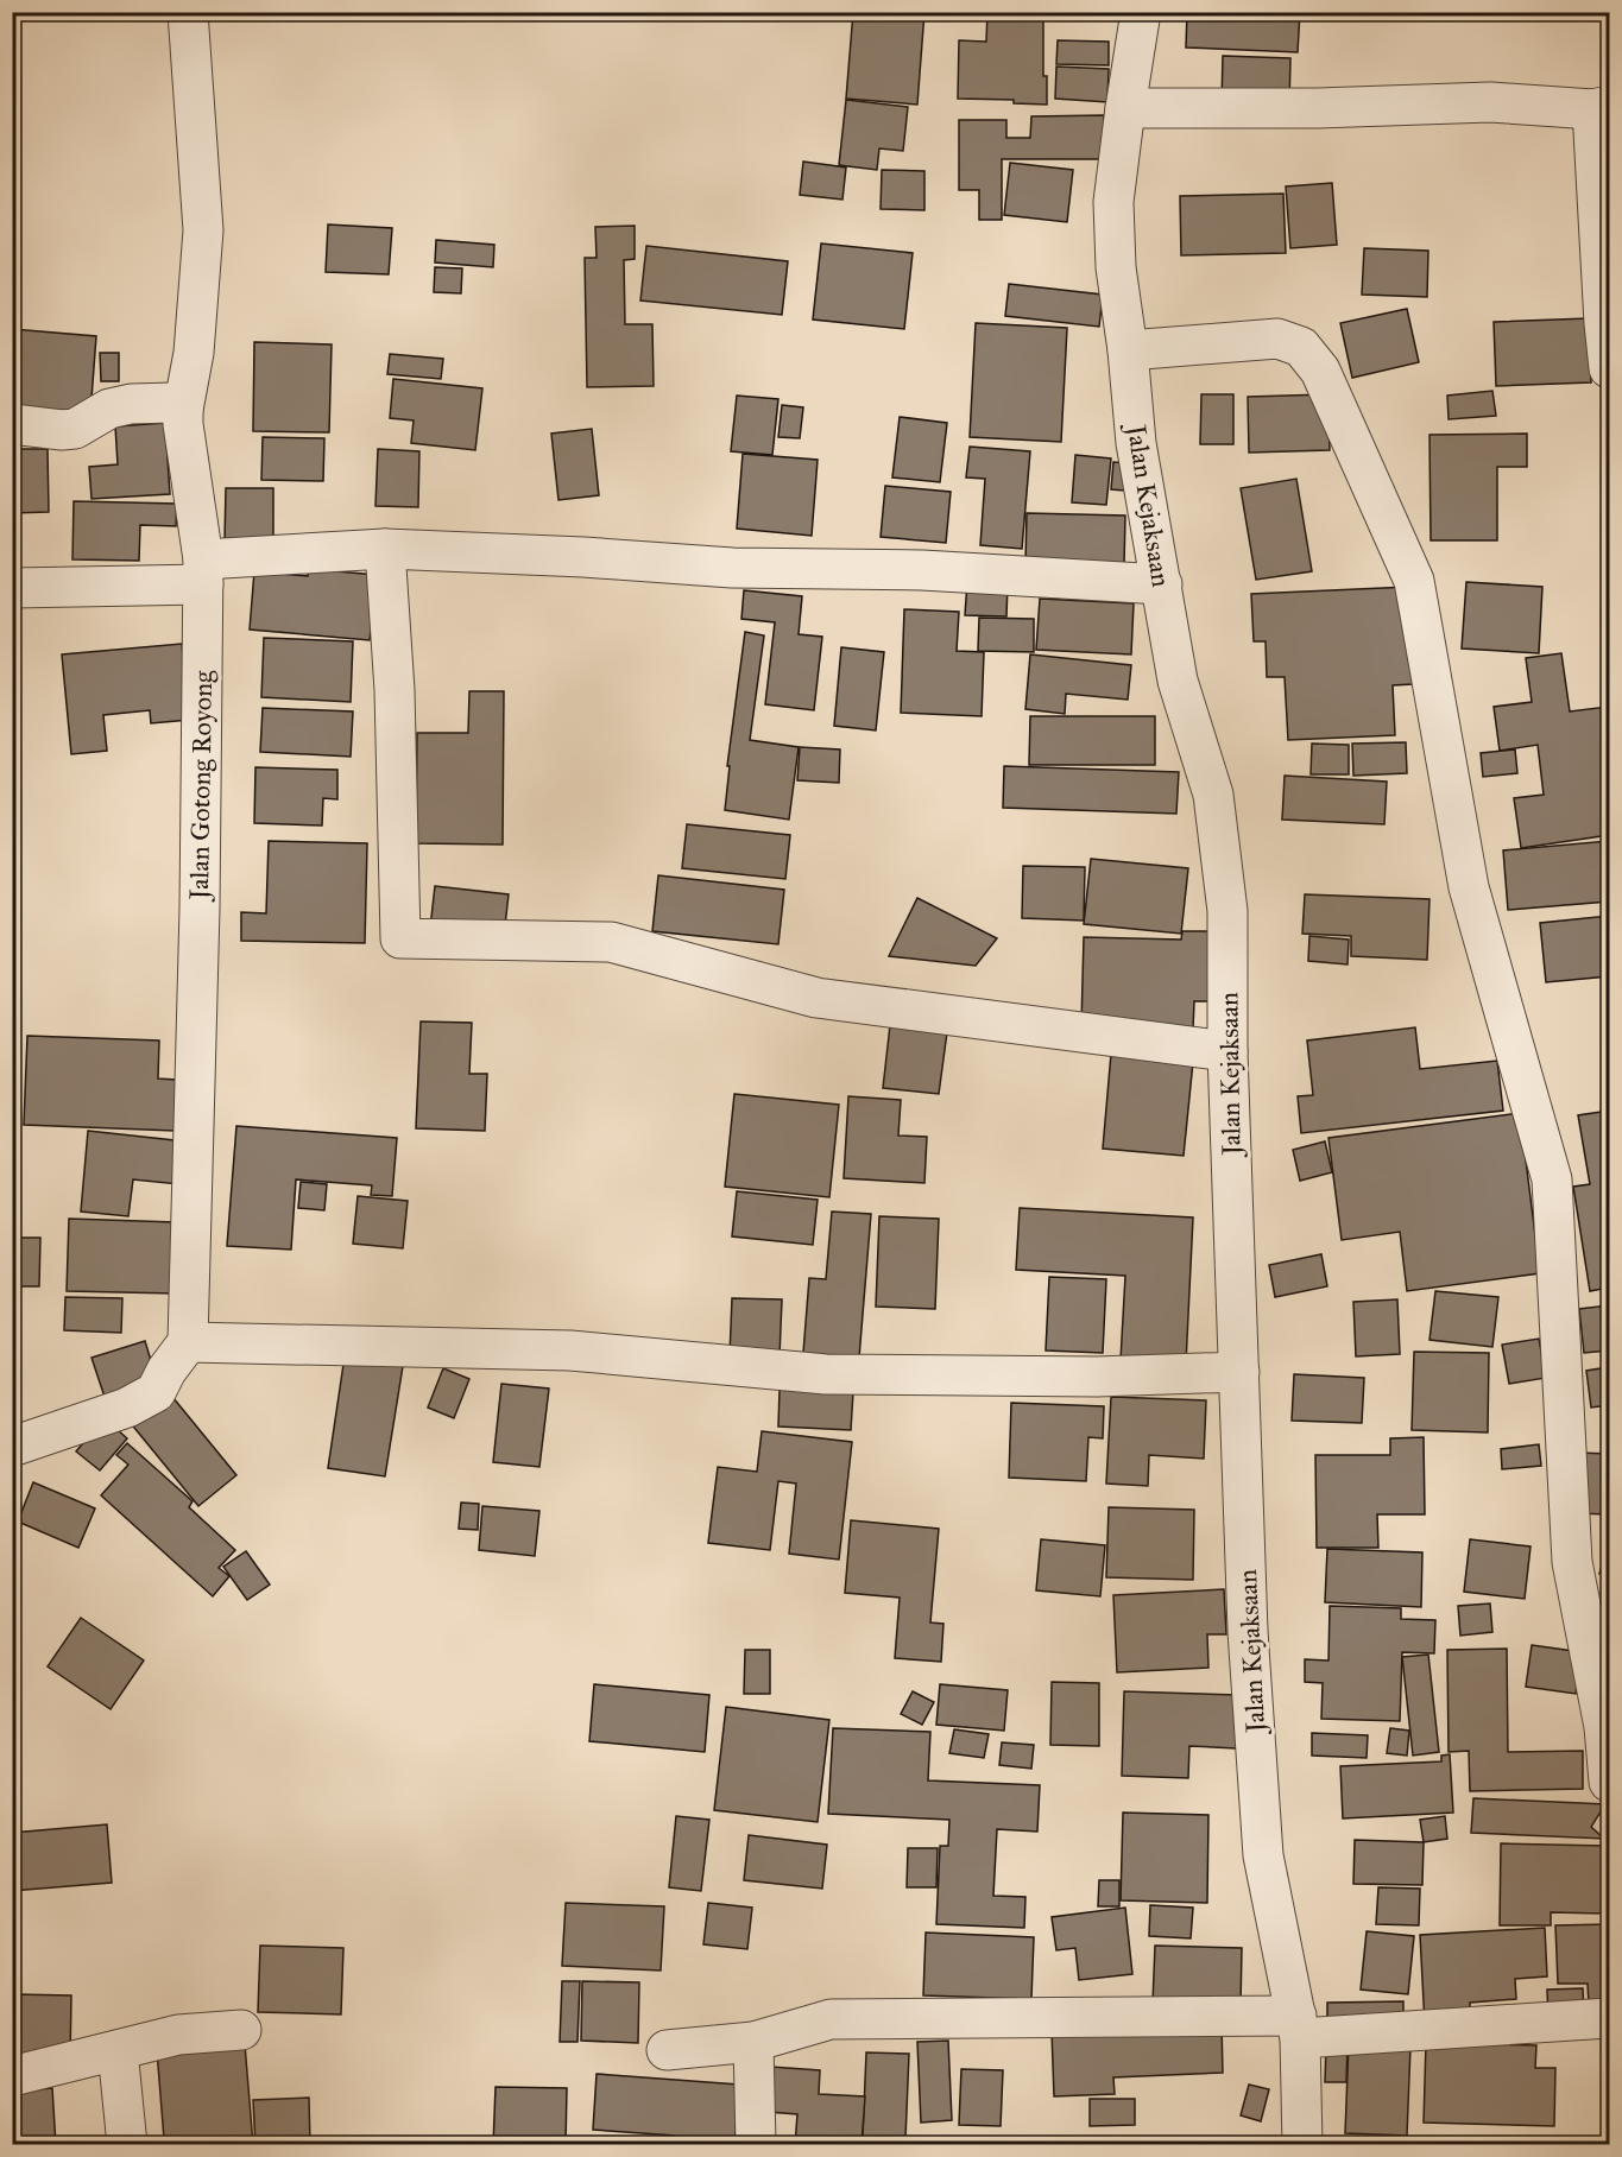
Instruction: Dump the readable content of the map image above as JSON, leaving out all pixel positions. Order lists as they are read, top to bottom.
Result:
{
  "streets": {
    "street": ["Jalan Kejaksaan", "Jalan Gotong Royong"]
  }
}
